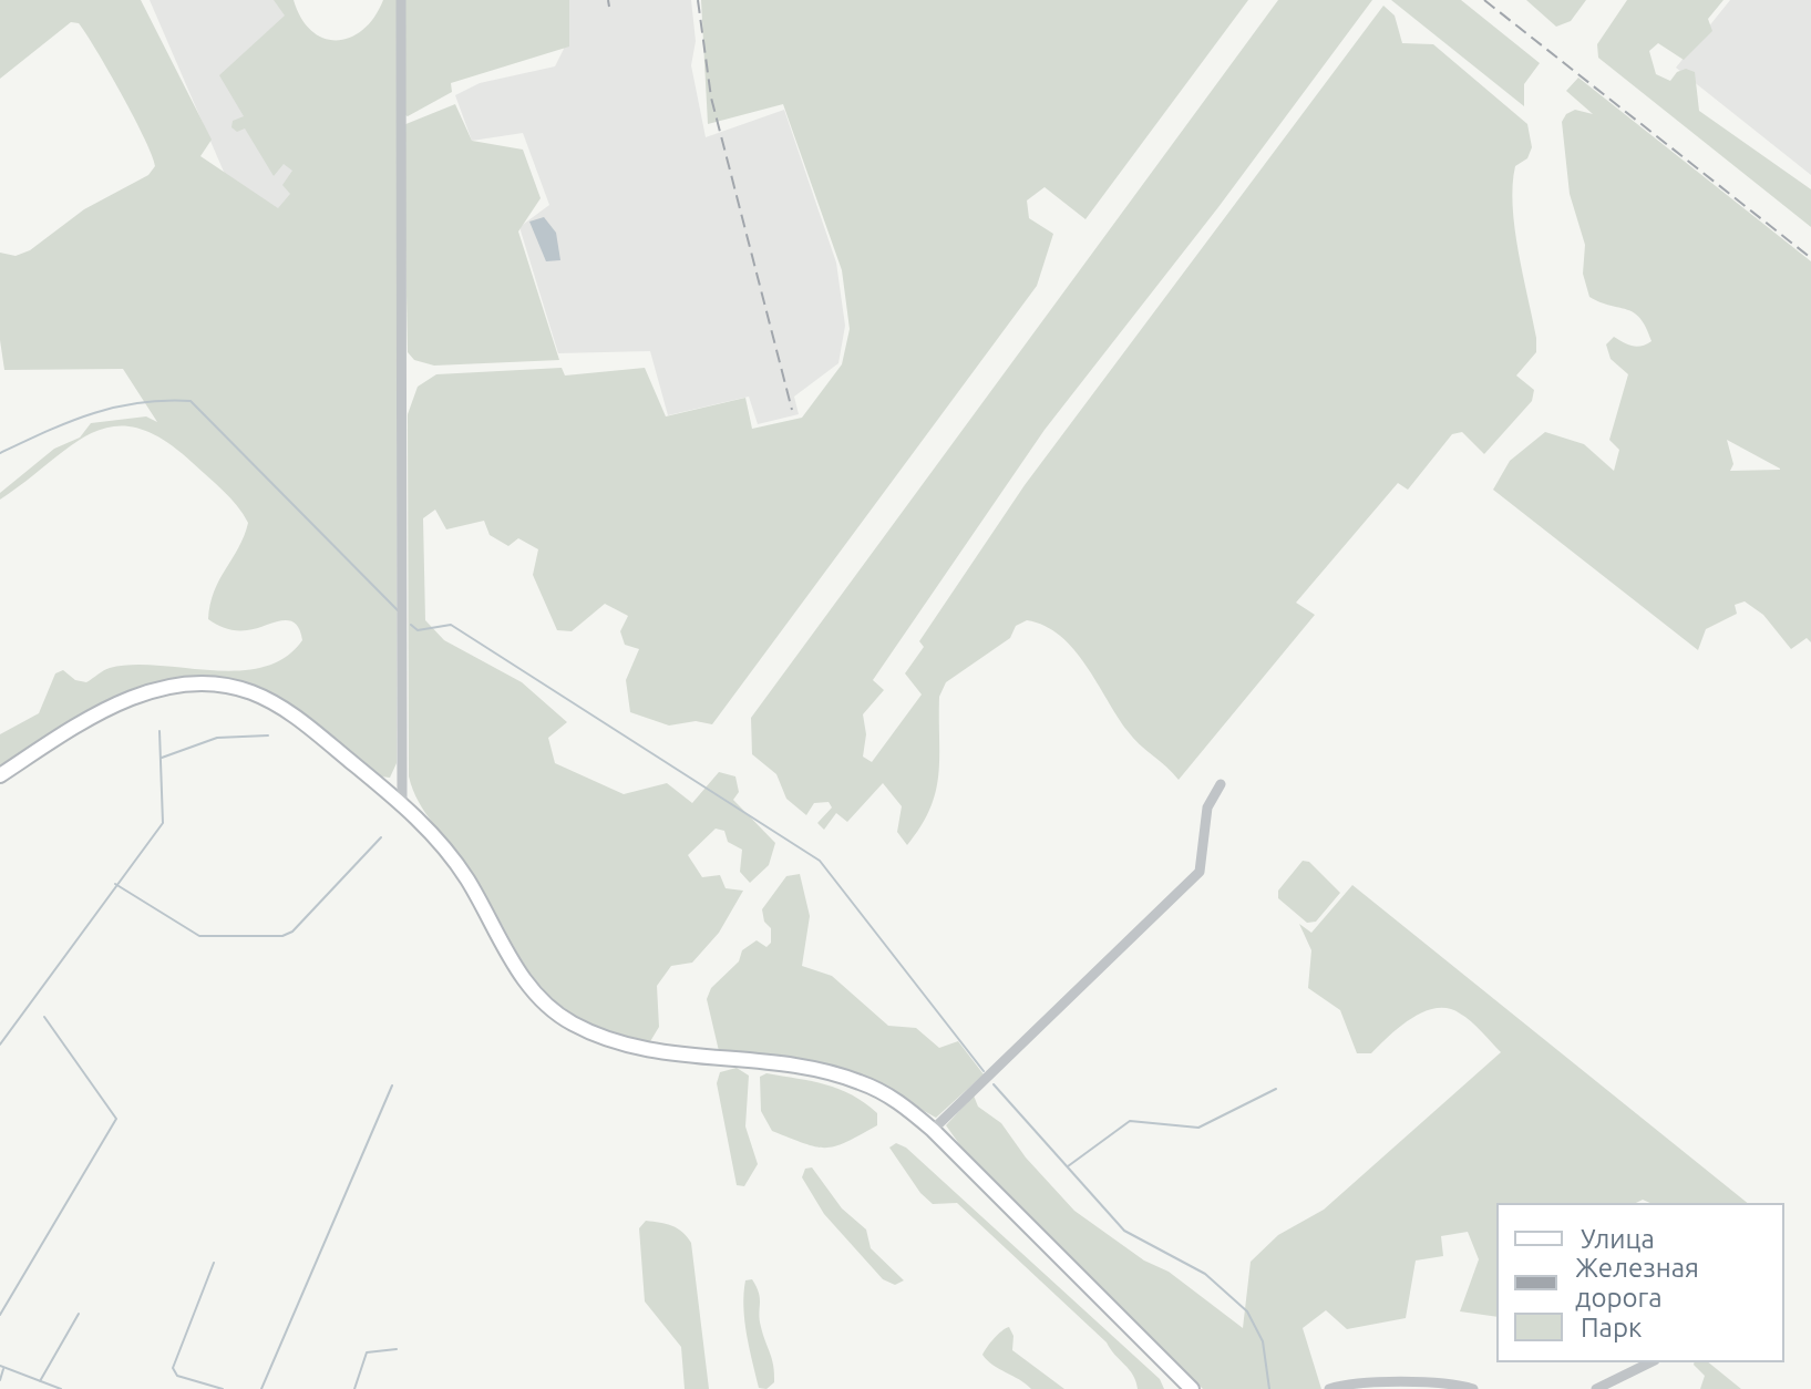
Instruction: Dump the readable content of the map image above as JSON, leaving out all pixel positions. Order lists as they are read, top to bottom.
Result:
{
  "legend": ["Улица", "Железная дорога", "Парк"]
}
